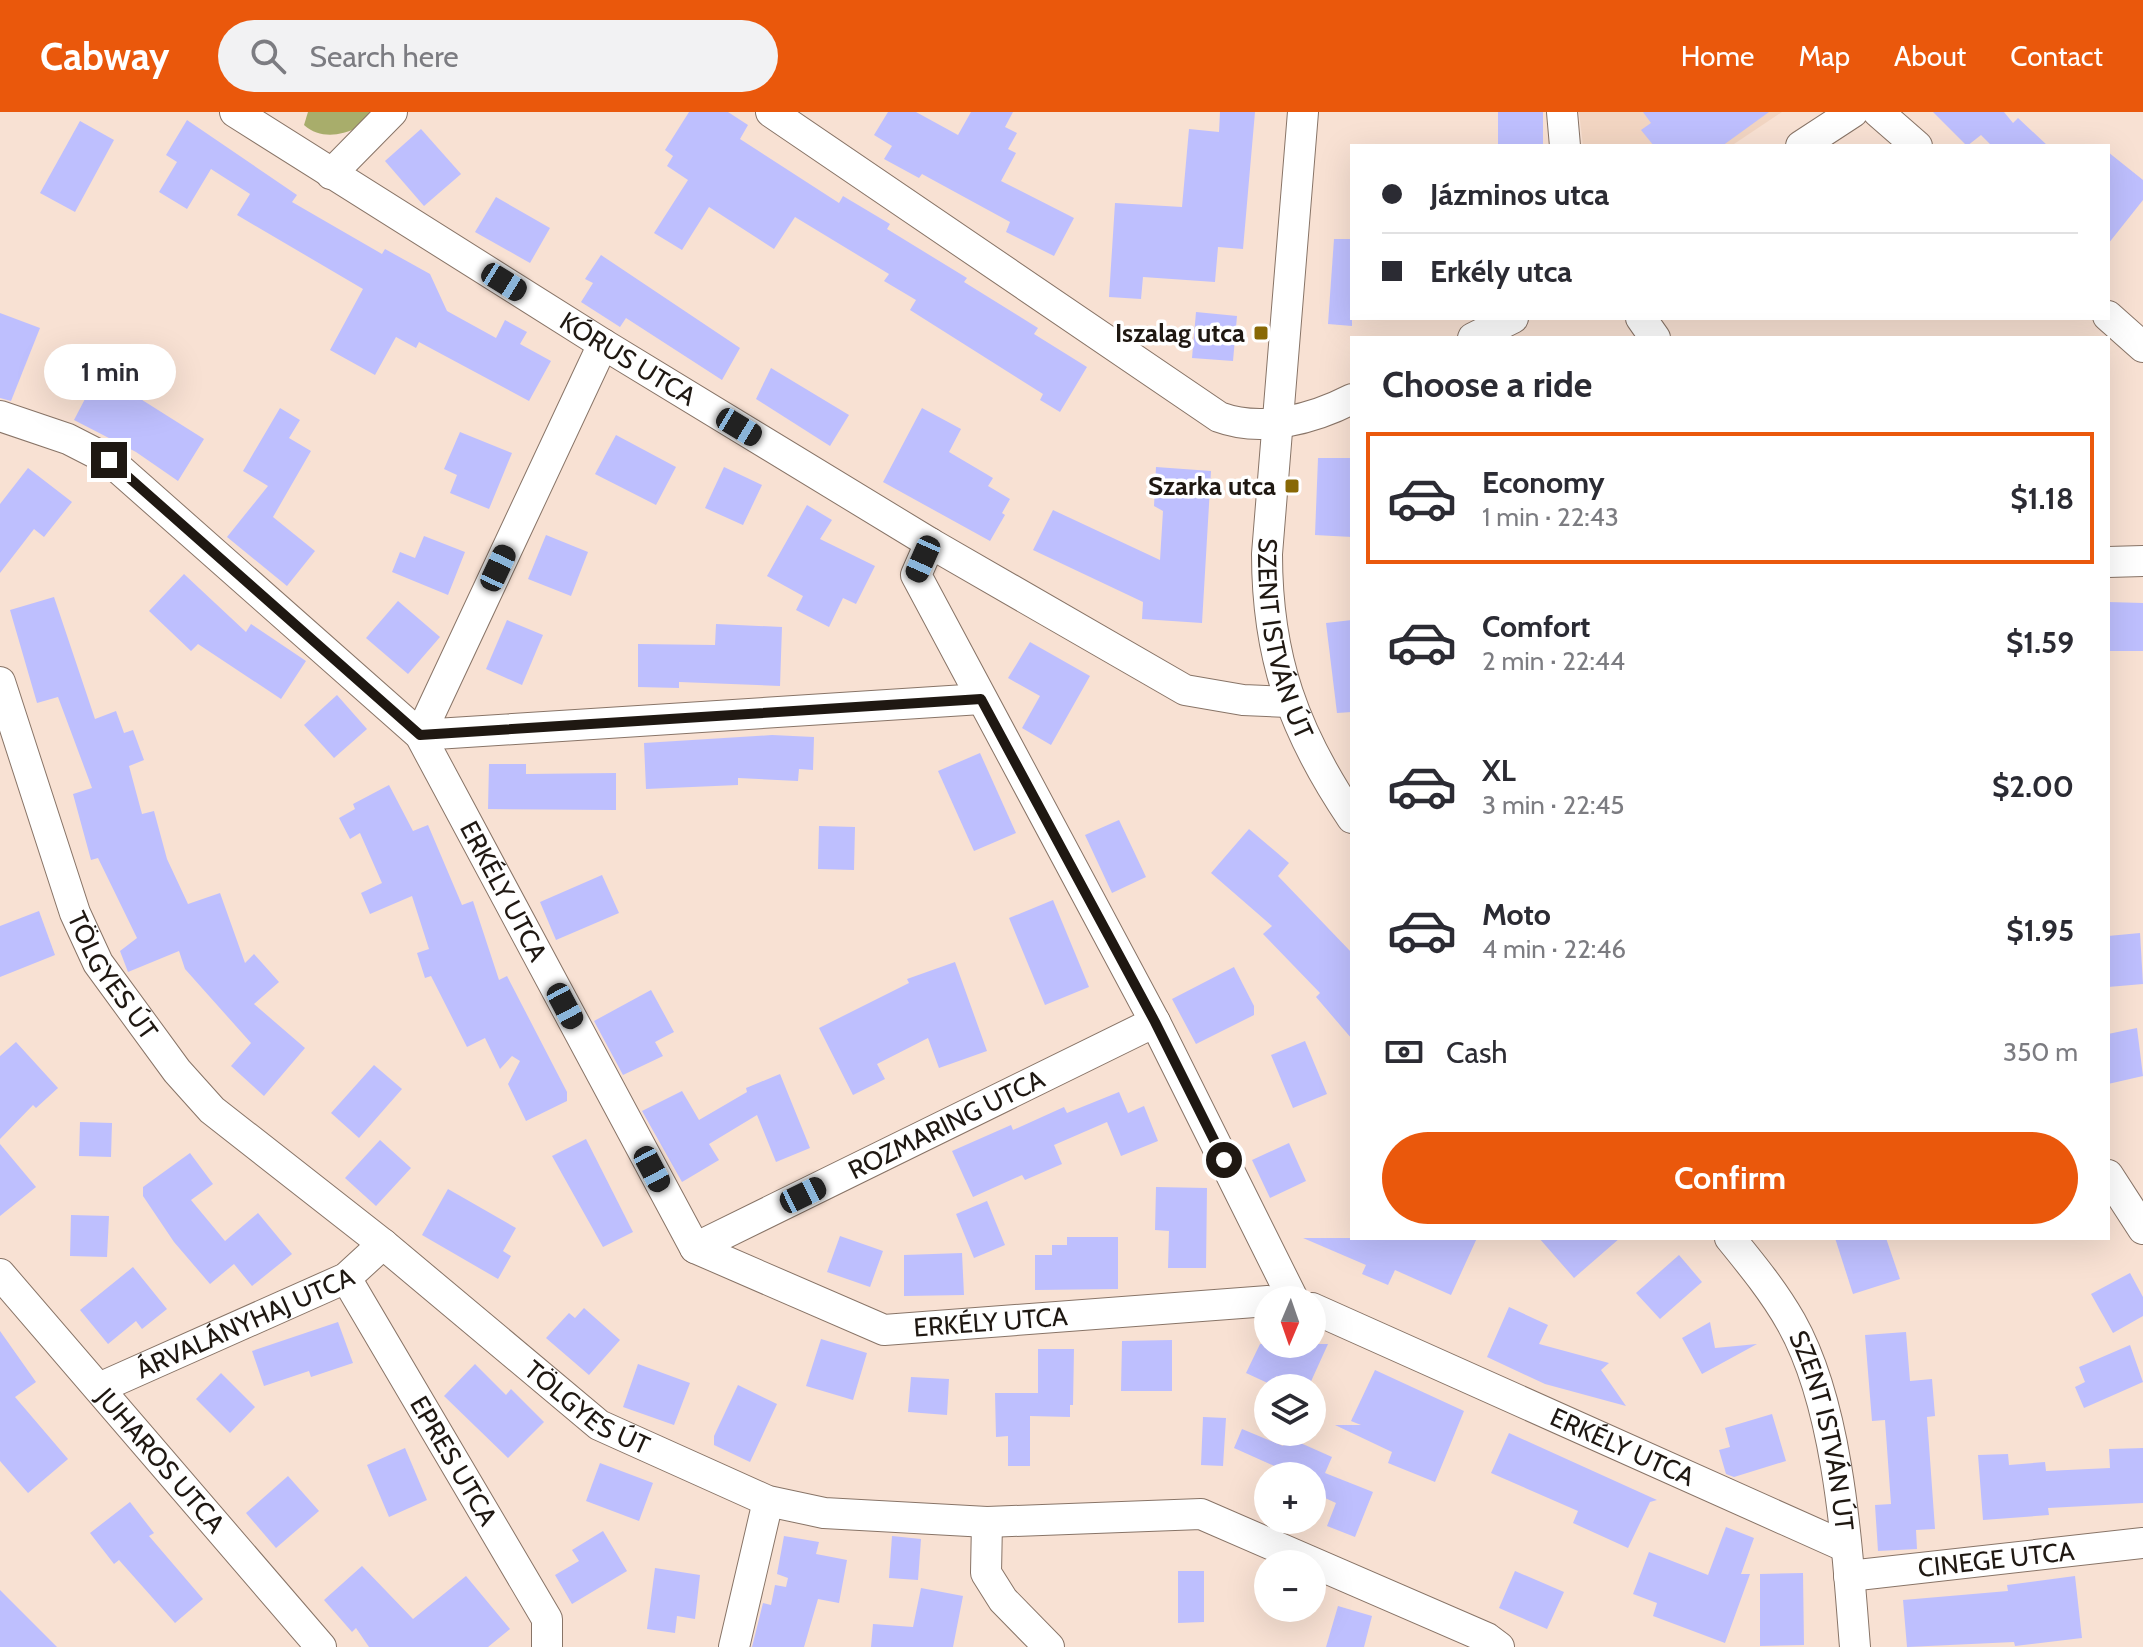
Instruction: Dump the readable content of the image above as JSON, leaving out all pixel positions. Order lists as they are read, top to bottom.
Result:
{
  "streets": {
    "street": [
      "KÓRUS UTCA",
      "SZENT ISTVÁN ÚT",
      "ERKÉLY UTCA",
      "TÖLGYES ÚT",
      "ROZMARING UTCA",
      "ÁRVALÁNYHAJ UTCA",
      "JUHAROS UTCA",
      "EPRES UTCA",
      "CINEGE UTCA"
    ]
  },
  "crossings": [
    ["KÓRUS UTCA", "SZENT ISTVÁN ÚT"],
    ["SZENT ISTVÁN ÚT", "ERKÉLY UTCA"],
    ["SZENT ISTVÁN ÚT", "CINEGE UTCA"],
    ["ERKÉLY UTCA", "ROZMARING UTCA"],
    ["ERKÉLY UTCA", "CINEGE UTCA"],
    ["TÖLGYES ÚT", "ÁRVALÁNYHAJ UTCA"],
    ["ÁRVALÁNYHAJ UTCA", "JUHAROS UTCA"],
    ["ÁRVALÁNYHAJ UTCA", "EPRES UTCA"]
  ],
  "places": {
    "transit": ["Iszalag utca", "Szarka utca"]
  },
  "north": "bottom",
  "page": {
    "header": "Cabway",
    "search": "Search here",
    "nav": [
      "Home",
      "Map",
      "About",
      "Contact"
    ],
    "banner": ["Jázminos utca", "Erkély utca"],
    "heading": "Choose a ride",
    "bubble": "1 min",
    "list": [
      {
        "name": "Economy",
        "note": "1 min · 22:43",
        "value": "$1.18"
      },
      {
        "name": "Comfort",
        "note": "2 min · 22:44",
        "value": "$1.59"
      },
      {
        "name": "XL",
        "note": "3 min · 22:45",
        "value": "$2.00"
      },
      {
        "name": "Moto",
        "note": "4 min · 22:46",
        "value": "$1.95"
      }
    ],
    "pay": ["Cash", "350 m"],
    "buttons": "Confirm",
    "map_buttons": ["+", "−"]
  }
}
